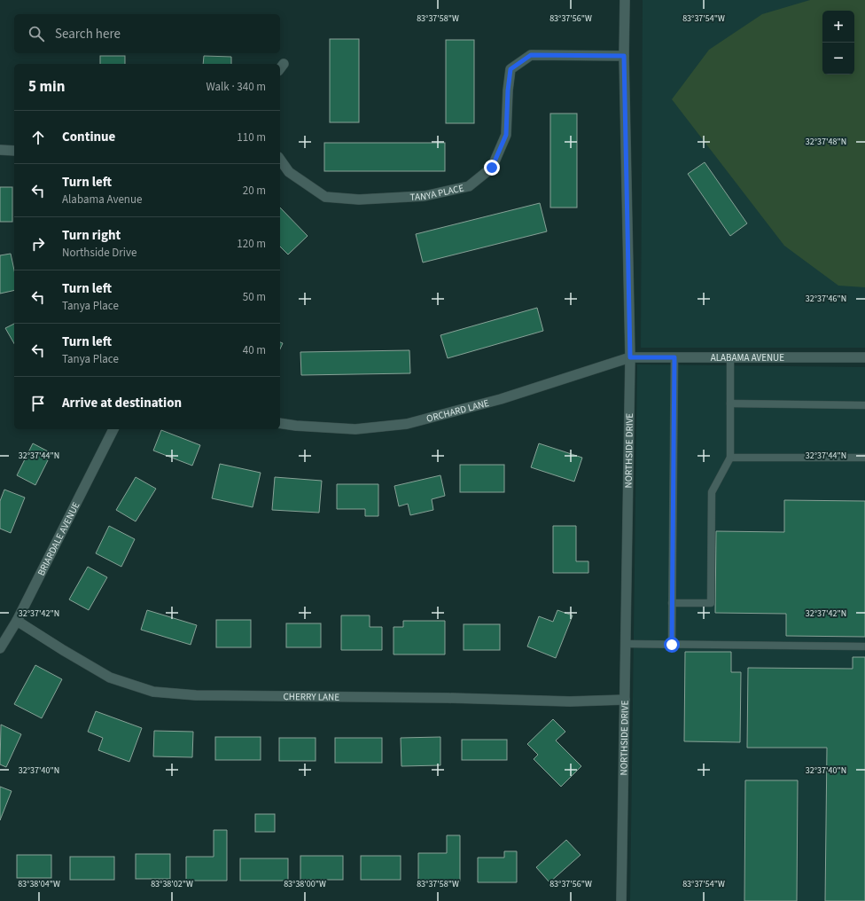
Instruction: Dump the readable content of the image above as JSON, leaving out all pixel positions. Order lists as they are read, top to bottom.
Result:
{
  "streets": {
    "street": [
      "TANYA PLACE",
      "ALABAMA AVENUE",
      "ORCHARD LANE",
      "NORTHSIDE DRIVE",
      "BRIARDALE AVENUE",
      "CHERRY LANE"
    ]
  },
  "crossings": [
    ["TANYA PLACE", "NORTHSIDE DRIVE"],
    ["ALABAMA AVENUE", "ORCHARD LANE"],
    ["ALABAMA AVENUE", "NORTHSIDE DRIVE"],
    ["ORCHARD LANE", "NORTHSIDE DRIVE"],
    ["NORTHSIDE DRIVE", "CHERRY LANE"],
    ["BRIARDALE AVENUE", "CHERRY LANE"]
  ],
  "page": {
    "map_buttons": ["+", "−"],
    "search": "Search here",
    "heading": ["5 min", "Walk · 340 m"],
    "list": [
      ["Continue", "110 m"],
      ["Turn left", "Alabama Avenue", "20 m"],
      ["Turn right", "Northside Drive", "120 m"],
      ["Turn left", "Tanya Place", "50 m"],
      ["Turn left", "Tanya Place", "40 m"],
      "Arrive at destination"
    ]
  },
  "coordinates": [
    "83°37'58\"W",
    "83°37'56\"W",
    "83°37'54\"W",
    "32°37'48\"N",
    "32°37'46\"N",
    "32°37'44\"N",
    "32°37'42\"N",
    "32°37'40\"N",
    "83°38'04\"W",
    "83°38'02\"W",
    "83°38'00\"W"
  ]
}
